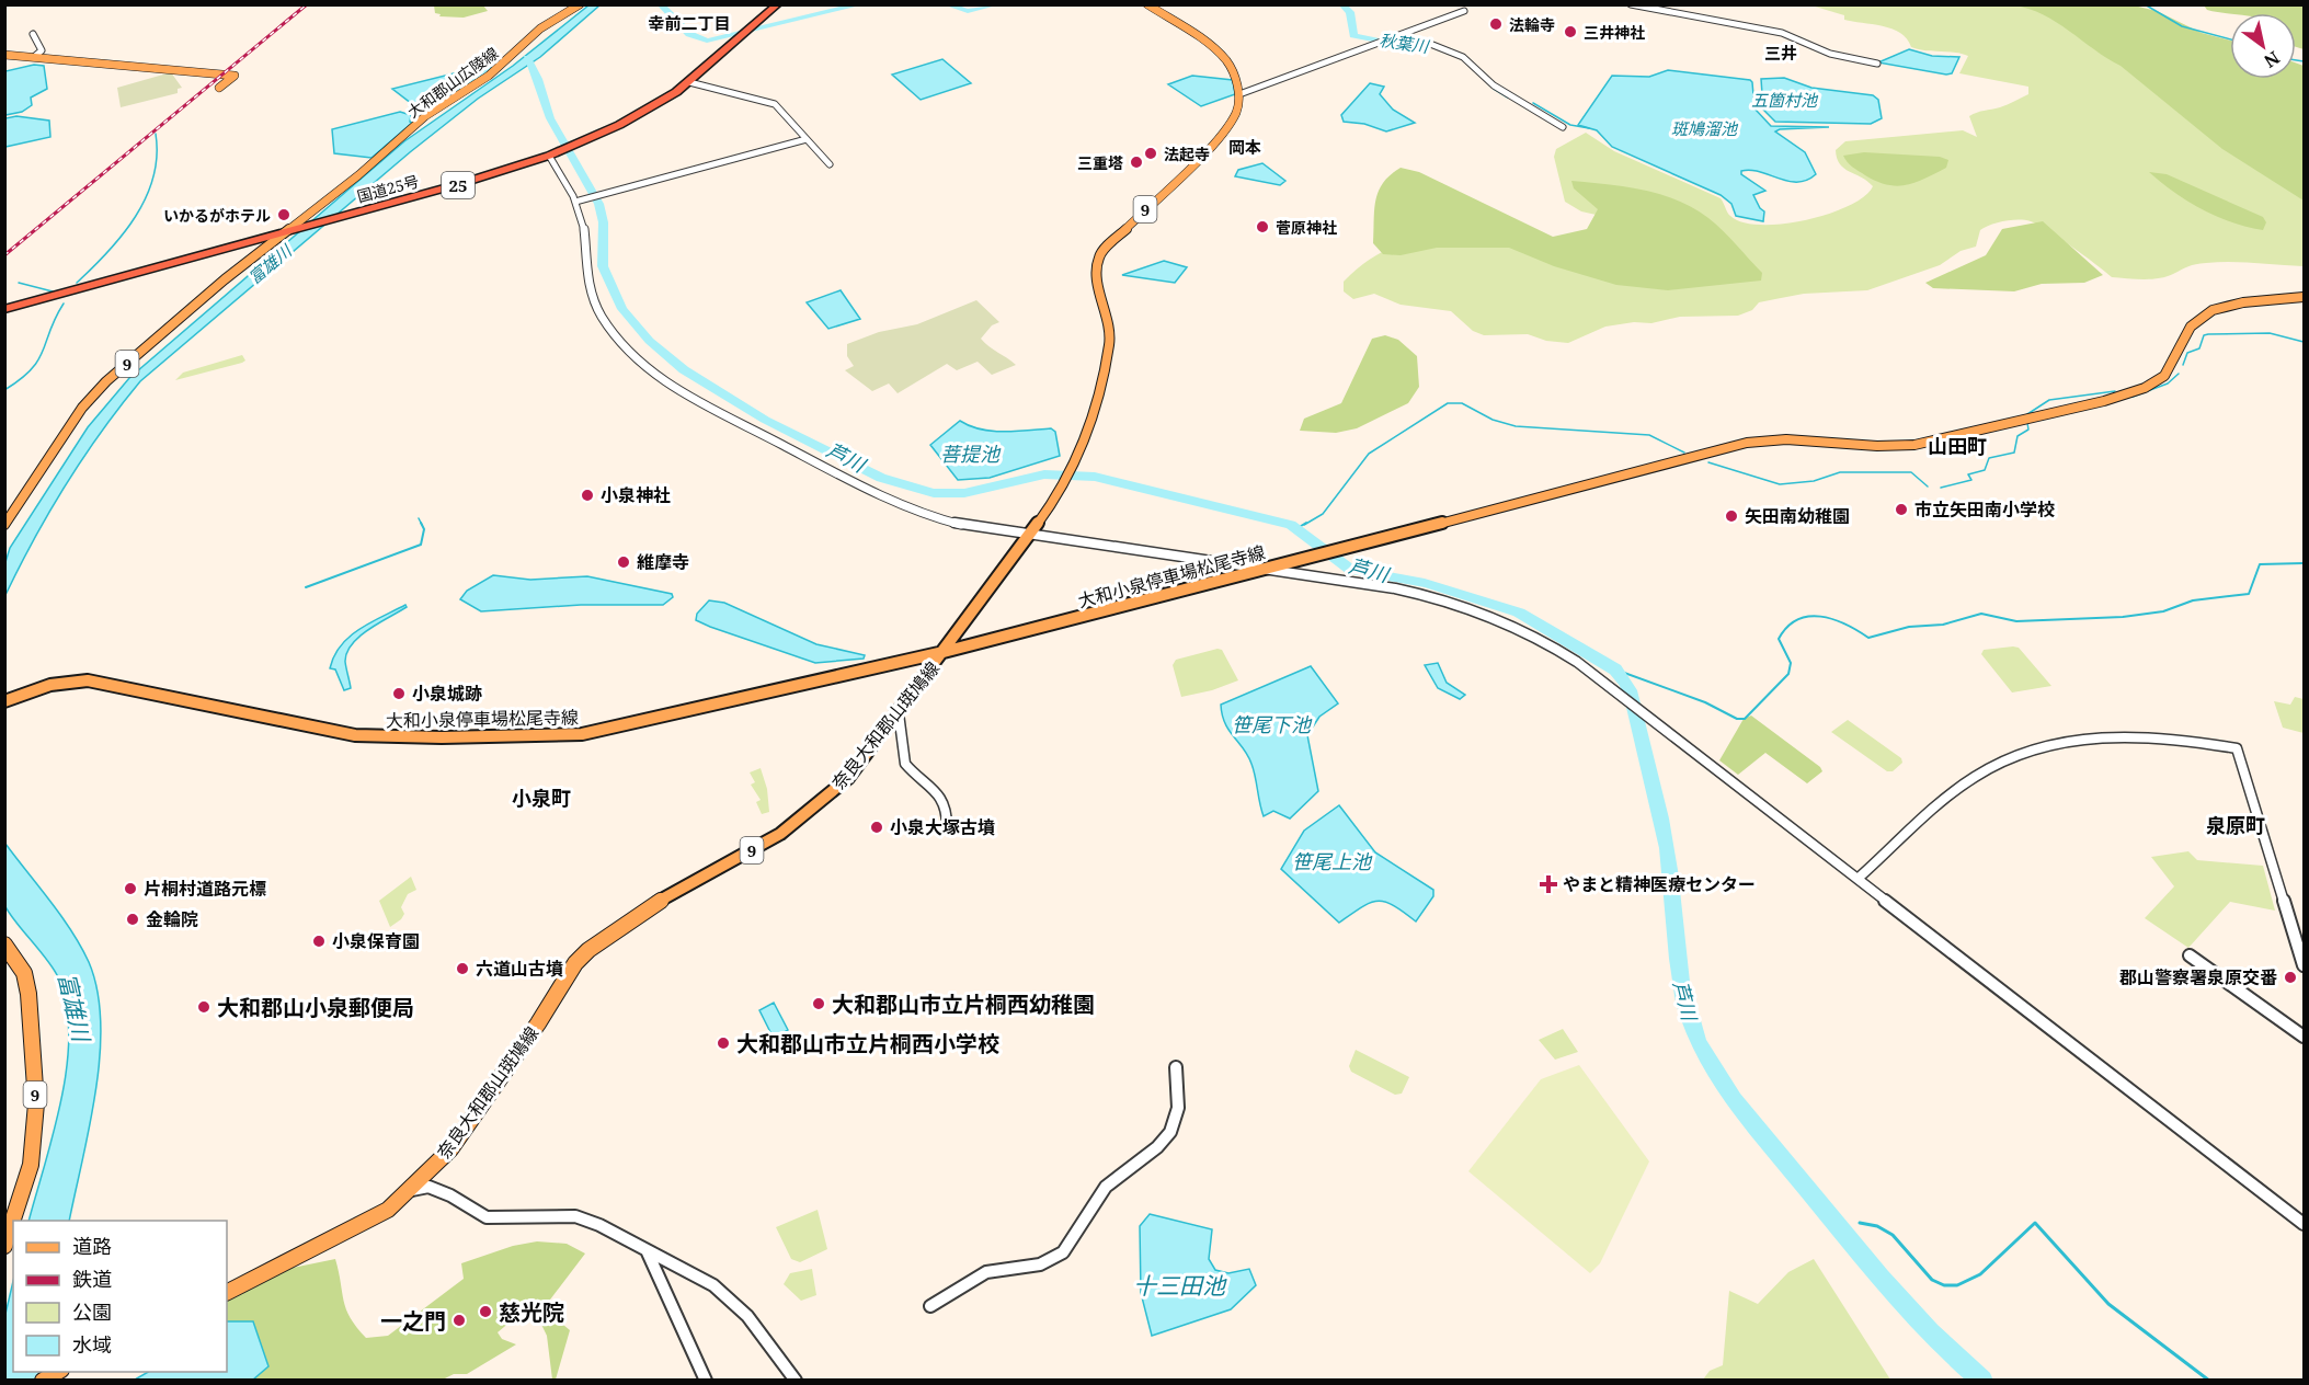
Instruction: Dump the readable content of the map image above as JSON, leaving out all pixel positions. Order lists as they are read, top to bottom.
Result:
{
  "streets": {
    "highway": ["25", "国道25号"],
    "main road": [
      "大和郡山広陵線",
      "9",
      "大和小泉停車場松尾寺線",
      "奈良大和郡山斑鳩線"
    ]
  },
  "crossings": [
    ["大和郡山広陵線", "国道25号"],
    ["大和郡山広陵線", "9"],
    ["国道25号", "9"],
    ["大和小泉停車場松尾寺線", "奈良大和郡山斑鳩線"]
  ],
  "districts": [
    "幸前二丁目",
    "三井",
    "岡本",
    "山田町",
    "小泉町",
    "泉原町"
  ],
  "water": [
    "秋葉川",
    "五箇村池",
    "斑鳩溜池",
    "富雄川",
    "菩提池",
    "芦川",
    "笹尾下池",
    "笹尾上池",
    "十三田池"
  ],
  "places": {
    "other": [
      "法輪寺",
      "三井神社",
      "法起寺",
      "三重塔",
      "いかるがホテル",
      "菅原神社",
      "小泉神社",
      "市立矢田南小学校",
      "矢田南幼稚園",
      "維摩寺",
      "小泉城跡",
      "小泉大塚古墳",
      "片桐村道路元標",
      "金輪院",
      "小泉保育園",
      "六道山古墳",
      "郡山警察署泉原交番",
      "大和郡山市立片桐西幼稚園",
      "大和郡山小泉郵便局",
      "大和郡山市立片桐西小学校",
      "慈光院",
      "一之門"
    ],
    "health": ["やまと精神医療センター"]
  },
  "legend": [
    "道路",
    "鉄道",
    "公園",
    "水域"
  ],
  "north": "bottom right"
}
